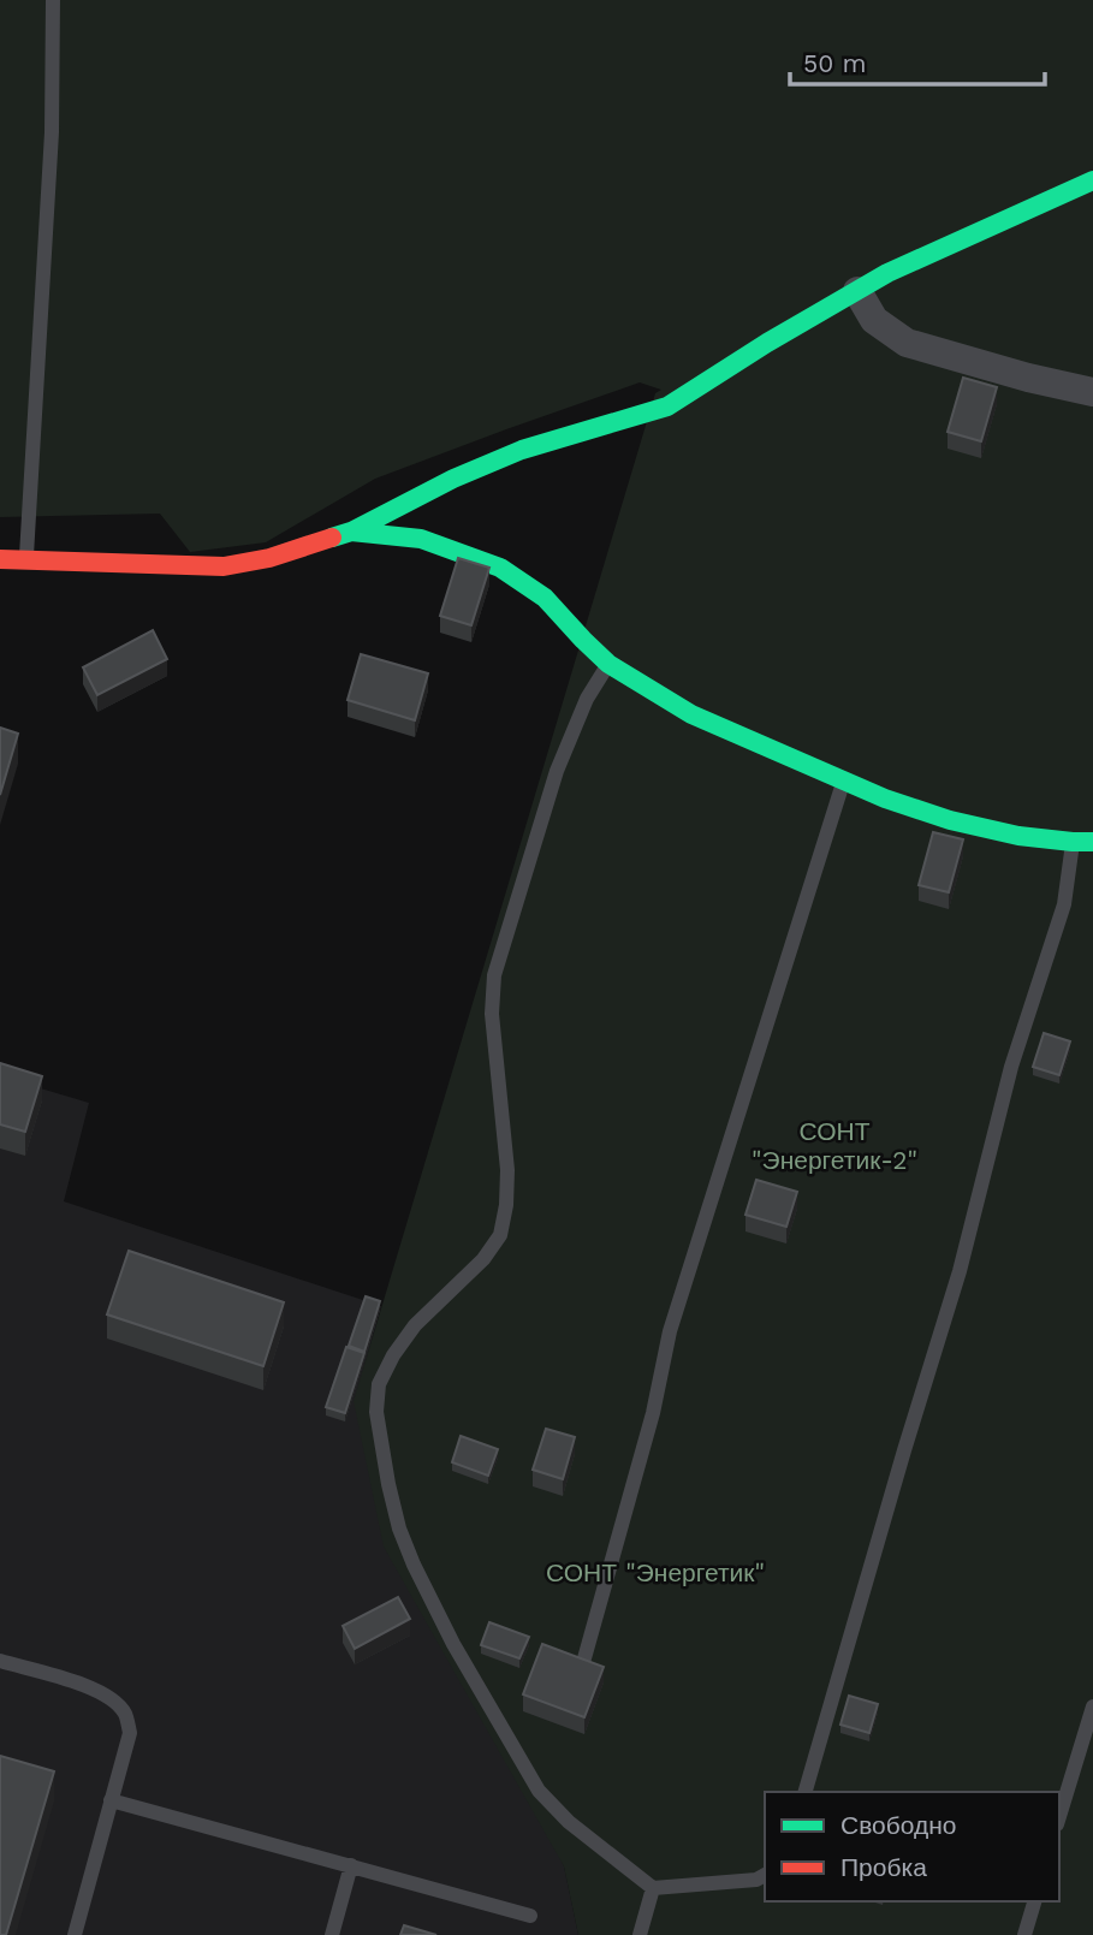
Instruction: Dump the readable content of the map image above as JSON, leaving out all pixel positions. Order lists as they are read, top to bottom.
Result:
{
  "parks": ["СОНТ \"Энергетик-2\"", "СОНТ \"Энергетик\""],
  "legend": ["Свободно", "Пробка"],
  "scale_bar": "50 m"
}
